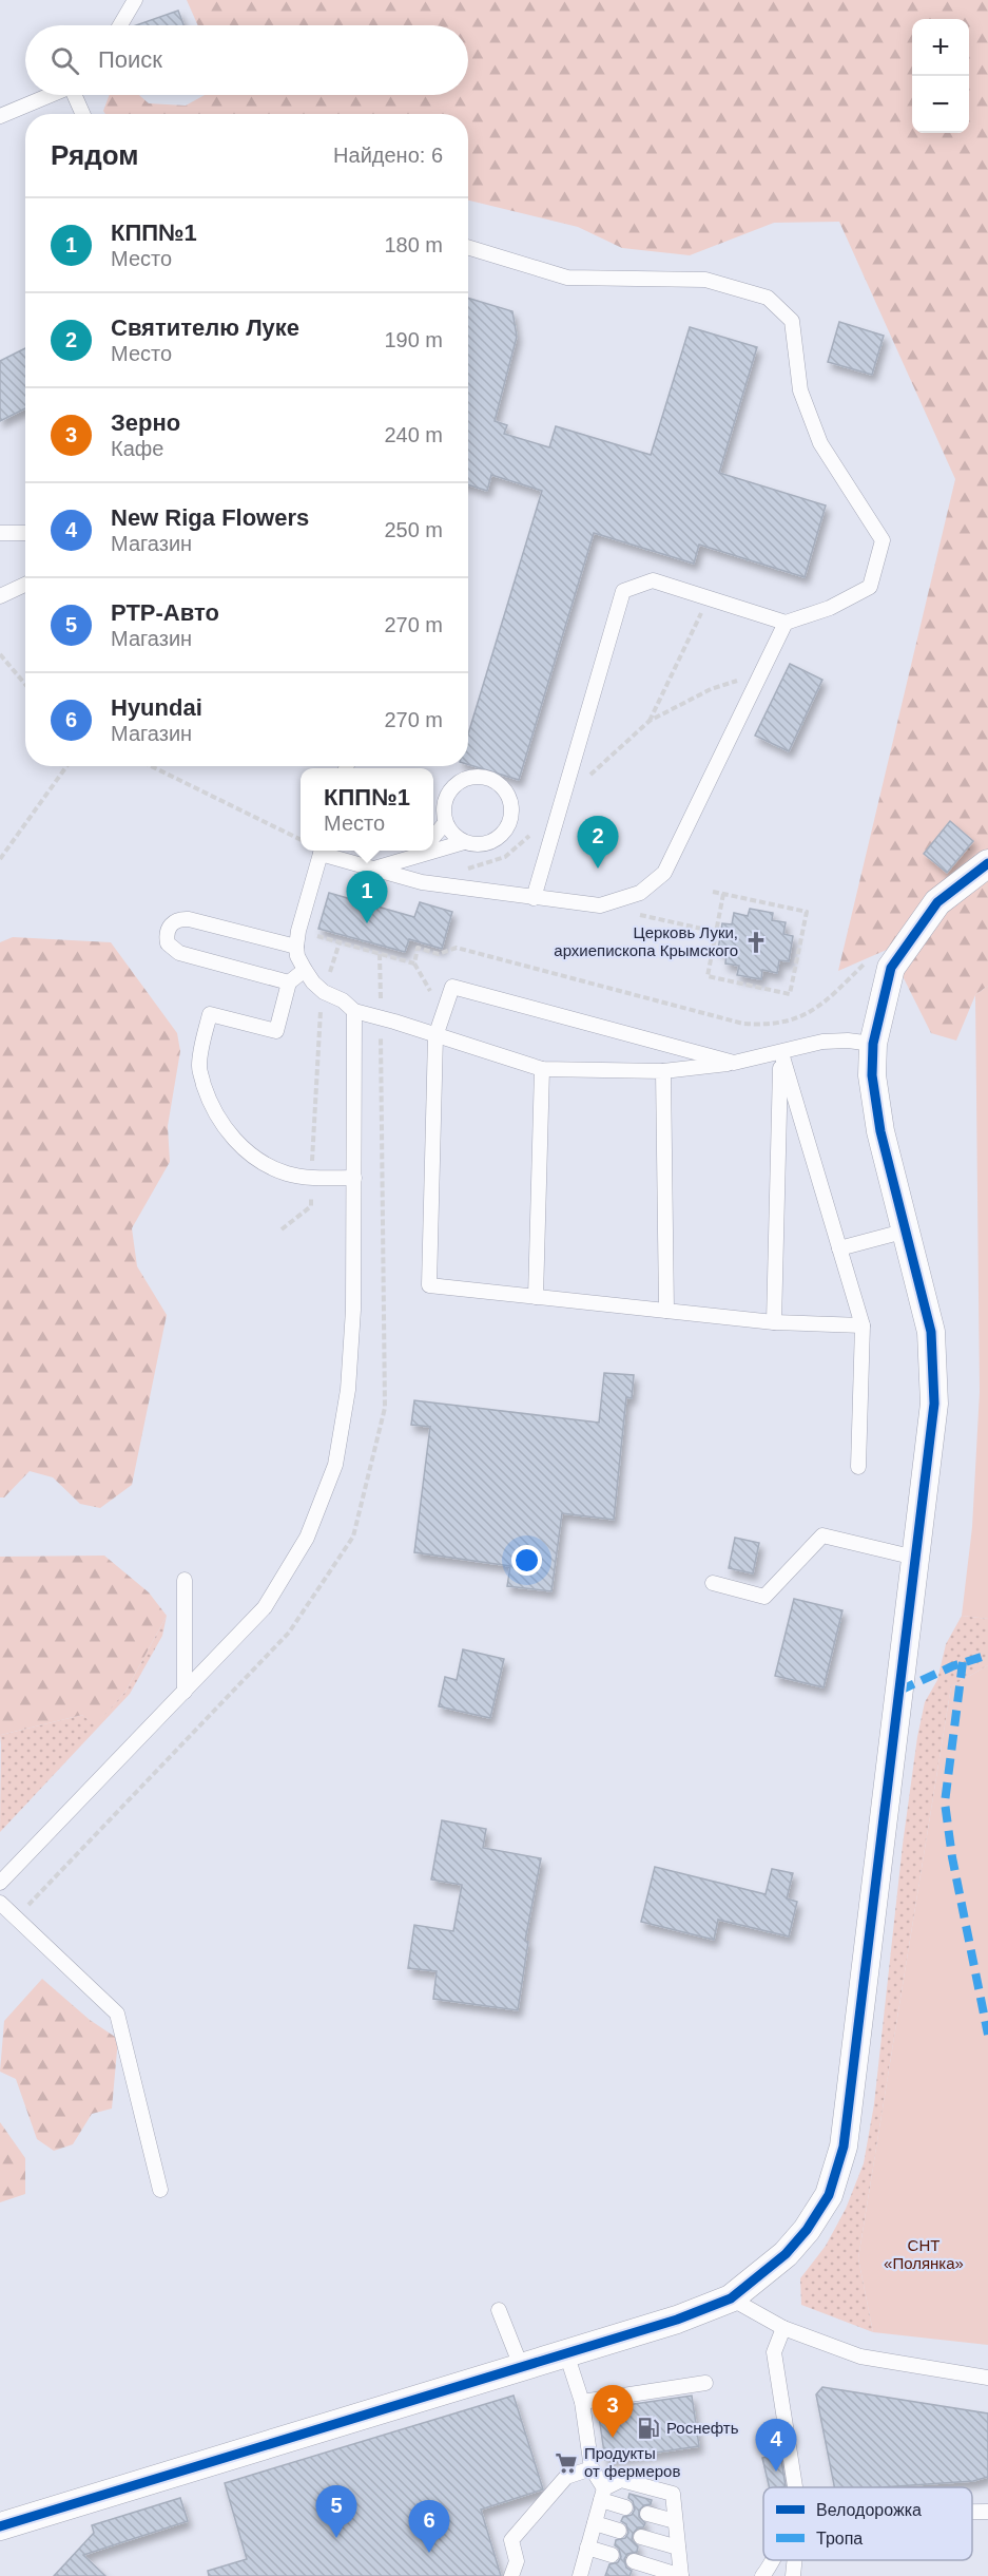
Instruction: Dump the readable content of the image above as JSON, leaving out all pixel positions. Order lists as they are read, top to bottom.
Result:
{
  "parks": ["СНТ «Полянка»"],
  "places": {
    "church": ["Церковь Луки, архиепископа Крымского"],
    "fuel station": ["Роснефть"],
    "supermarket": ["Продукты от фермеров"]
  },
  "legend": ["Велодорожка", "Тропа"],
  "page": {
    "map_buttons": ["+", "−"],
    "search": "Поиск",
    "heading": ["Рядом", "Найдено: 6"],
    "list": [
      {
        "mark": "1",
        "name": "КПП№1",
        "note": "Место",
        "value": "180 m"
      },
      {
        "mark": "2",
        "name": "Святителю Луке",
        "note": "Место",
        "value": "190 m"
      },
      {
        "mark": "3",
        "name": "Зерно",
        "note": "Кафе",
        "value": "240 m"
      },
      {
        "mark": "4",
        "name": "New Riga Flowers",
        "note": "Магазин",
        "value": "250 m"
      },
      {
        "mark": "5",
        "name": "РТР-Авто",
        "note": "Магазин",
        "value": "270 m"
      },
      {
        "mark": "6",
        "name": "Hyundai",
        "note": "Магазин",
        "value": "270 m"
      }
    ],
    "popup": ["КПП№1", "Место"],
    "pins": [
      "2",
      "1",
      "3",
      "4",
      "5",
      "6"
    ]
  }
}
